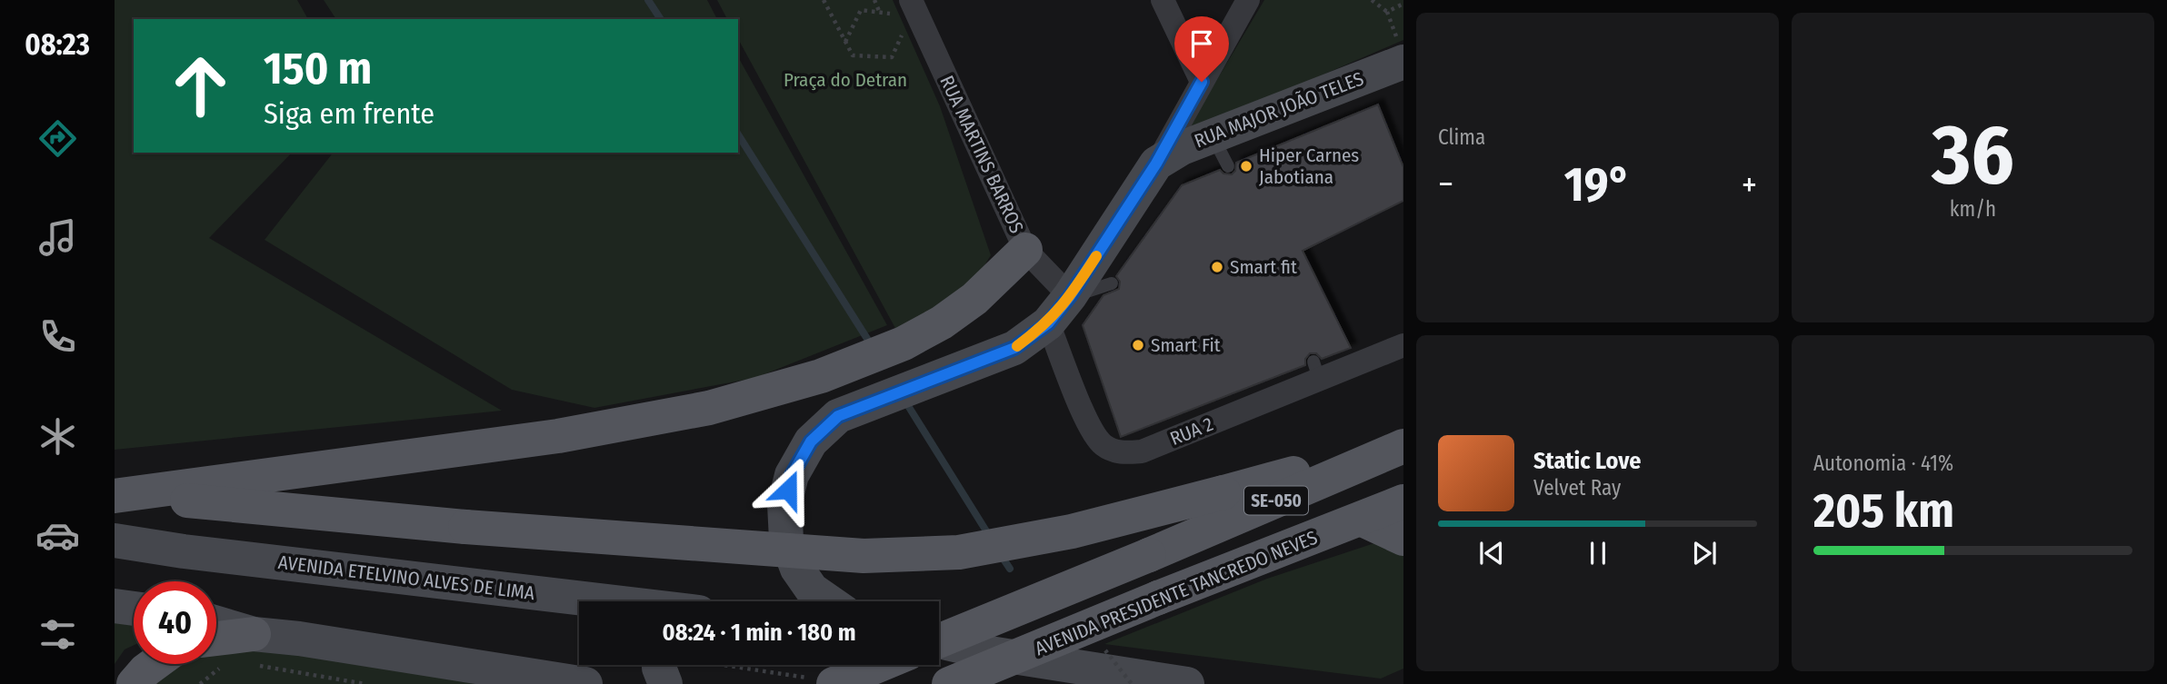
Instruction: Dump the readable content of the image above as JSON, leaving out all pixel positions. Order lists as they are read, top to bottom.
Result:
{
  "streets": {
    "main road": [
      "RUA MAJOR JOÃO TELES",
      "SE-050",
      "AVENIDA ETELVINO ALVES DE LIMA",
      "AVENIDA PRESIDENTE TANCREDO NEVES"
    ],
    "street": ["RUA MARTINS BARROS", "RUA 2"]
  },
  "parks": ["Praça do Detran"],
  "places": ["Hiper Carnes Jabotiana", "Smart fit", "Smart Fit"],
  "page": {
    "tabs": "08:23",
    "tile": [
      "Clima",
      ["36", "km/h"],
      ["Autonomia · 41%", "205 km"]
    ],
    "turn": ["150 m", "Siga em frente"],
    "heat": ["−", "19°", "+"],
    "song": ["Static Love", "Velvet Ray"],
    "limit": "40",
    "trip": "08:24 · 1 min · 180 m"
  }
}
